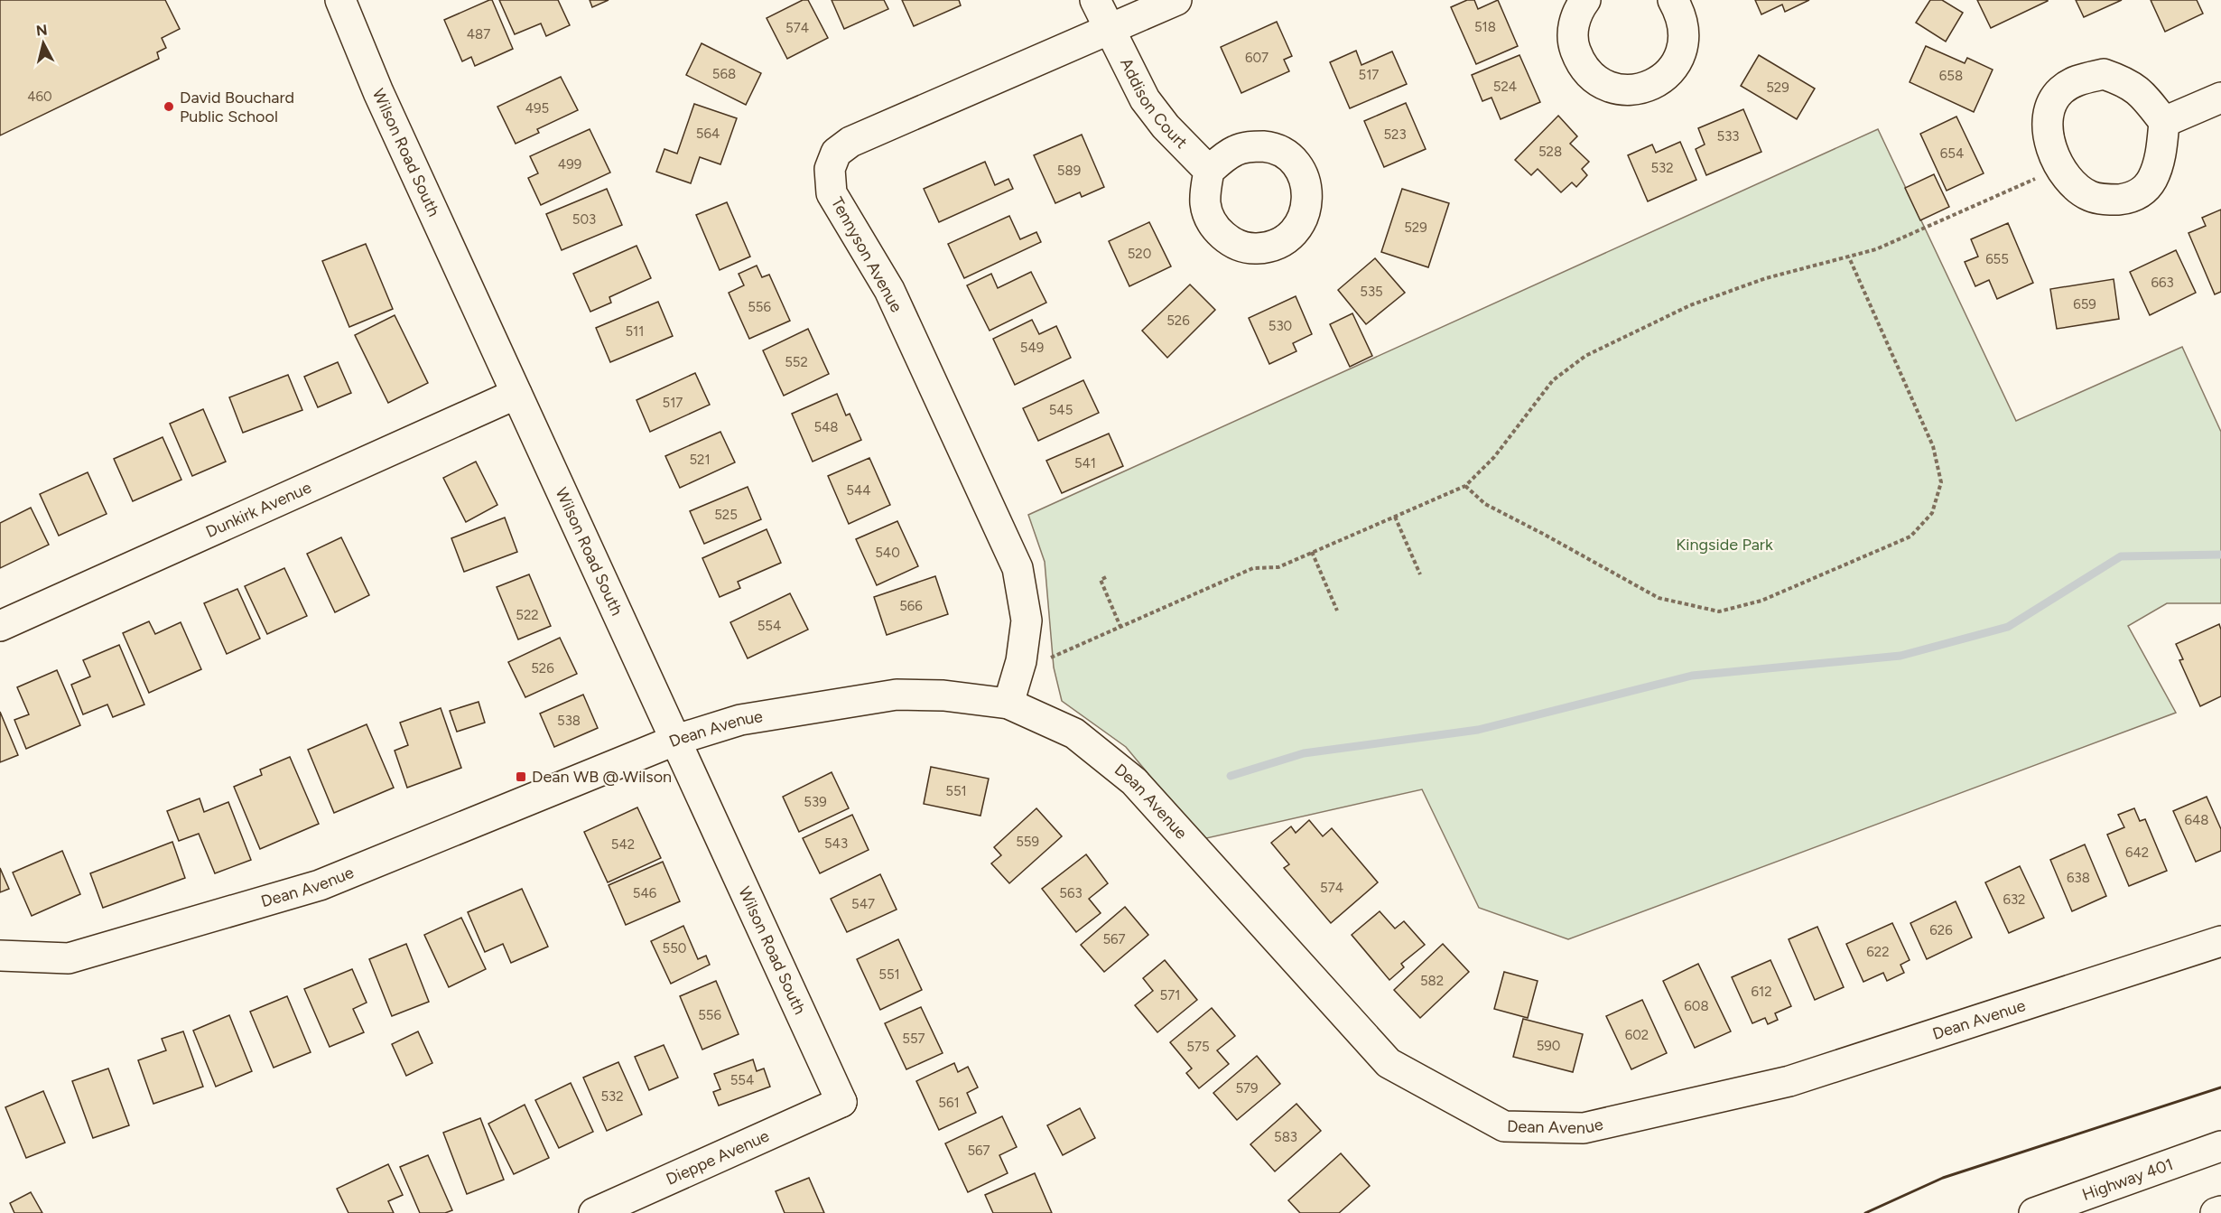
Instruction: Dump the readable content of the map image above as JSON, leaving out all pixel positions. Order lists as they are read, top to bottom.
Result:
{
  "streets": {
    "main road": [
      "Addison Court",
      "Wilson Road South",
      "Tennyson Avenue",
      "Dunkirk Avenue",
      "Dean Avenue",
      "Dieppe Avenue",
      "Highway 401"
    ]
  },
  "crossings": [
    ["Addison Court", "Tennyson Avenue"],
    ["Wilson Road South", "Dunkirk Avenue"],
    ["Wilson Road South", "Dean Avenue"],
    ["Wilson Road South", "Dieppe Avenue"],
    ["Tennyson Avenue", "Dean Avenue"]
  ],
  "parks": ["Kingside Park"],
  "places": {
    "other": ["David Bouchard Public School"],
    "transit": ["Dean WB @ Wilson"]
  },
  "house_numbers": [
    "518",
    "574",
    "487",
    "607",
    "568",
    "517",
    "658",
    "524",
    "529",
    "460",
    "495",
    "564",
    "523",
    "533",
    "528",
    "654",
    "499",
    "532",
    "589",
    "503",
    "529",
    "520",
    "655",
    "663",
    "535",
    "659",
    "556",
    "526",
    "530",
    "511",
    "549",
    "552",
    "517",
    "545",
    "548",
    "521",
    "541",
    "544",
    "525",
    "540",
    "566",
    "522",
    "554",
    "526",
    "538",
    "551",
    "539",
    "648",
    "559",
    "543",
    "542",
    "642",
    "638",
    "574",
    "546",
    "563",
    "632",
    "547",
    "626",
    "567",
    "550",
    "622",
    "551",
    "582",
    "612",
    "571",
    "608",
    "556",
    "602",
    "557",
    "590",
    "575",
    "554",
    "579",
    "532",
    "561",
    "583",
    "567"
  ],
  "north": "top"
}
